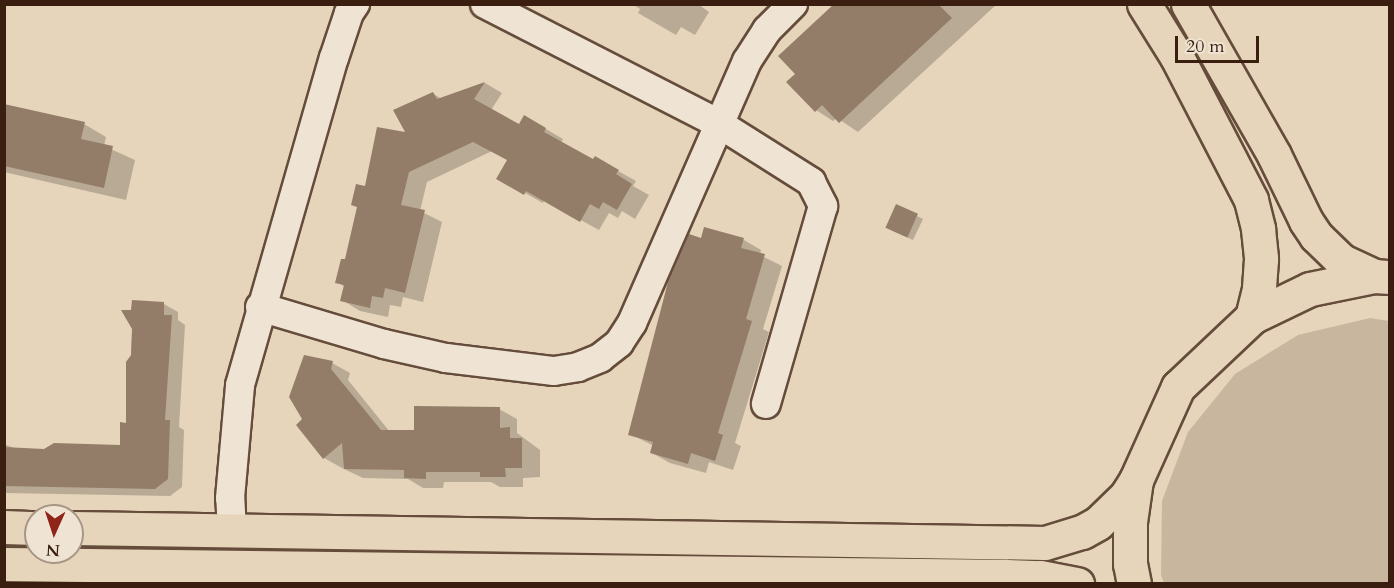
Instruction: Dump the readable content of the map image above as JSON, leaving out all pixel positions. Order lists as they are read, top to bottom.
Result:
{
  "scale_bar": "20 m",
  "north": "bottom"
}
